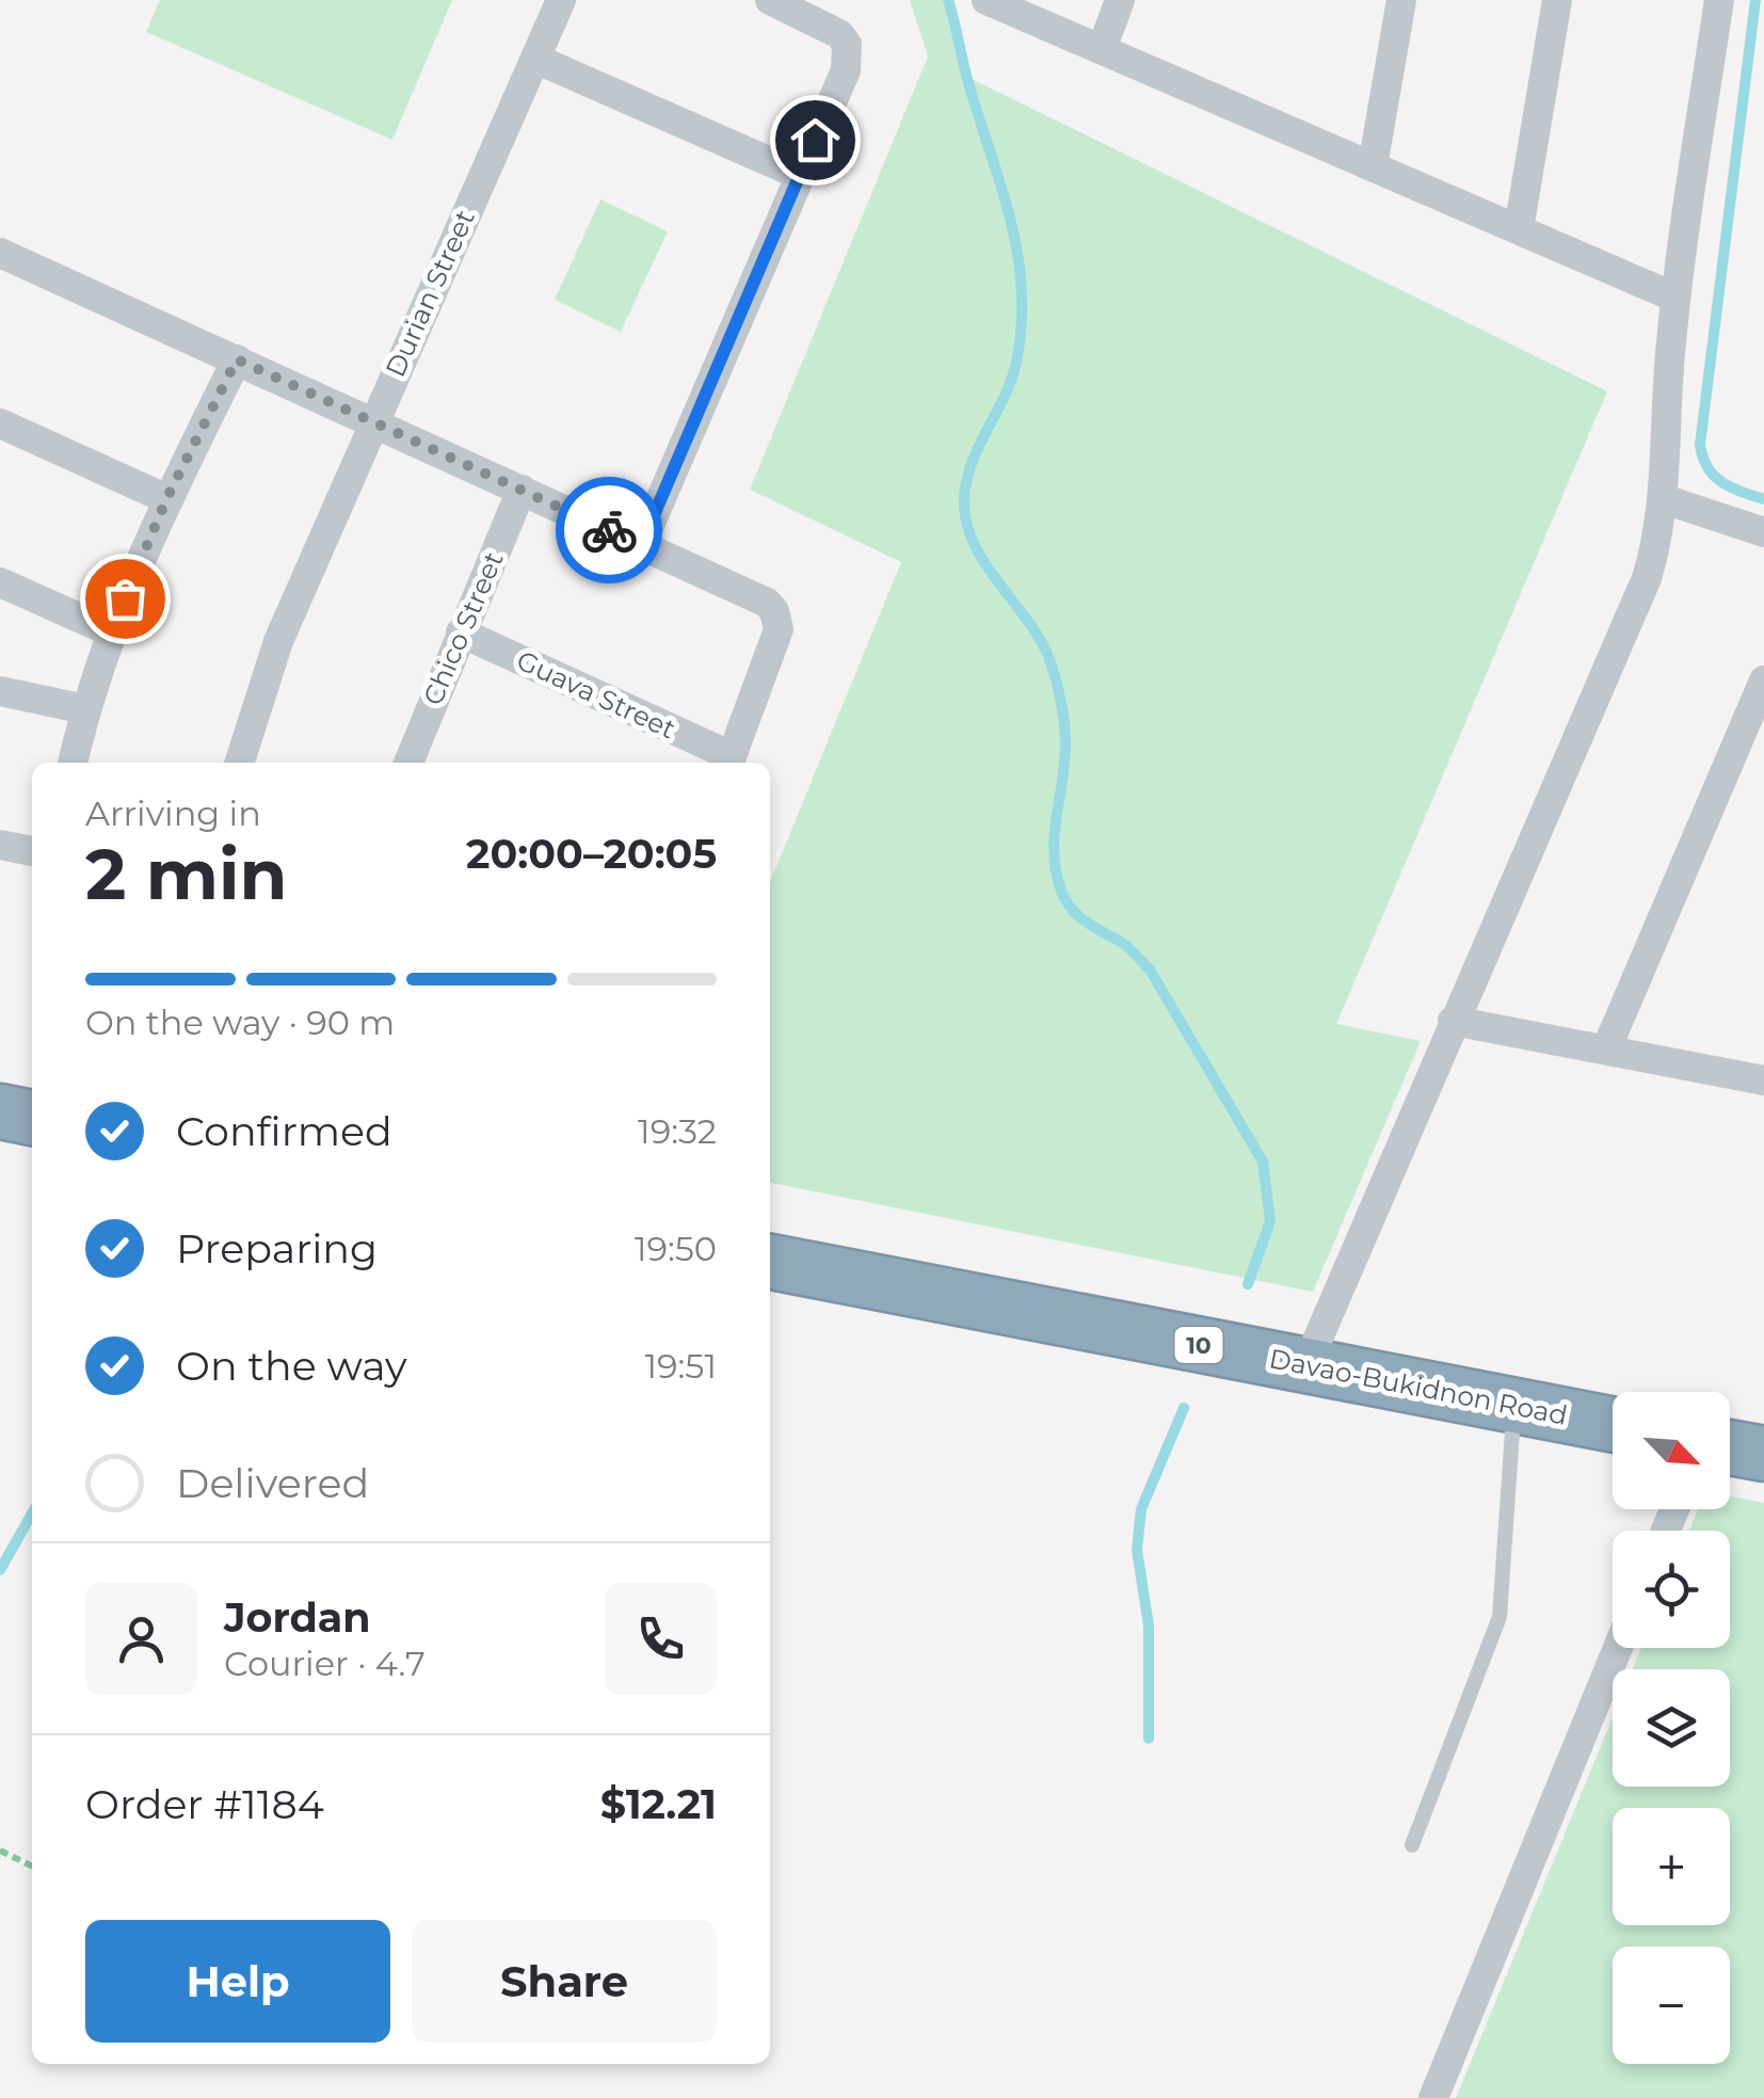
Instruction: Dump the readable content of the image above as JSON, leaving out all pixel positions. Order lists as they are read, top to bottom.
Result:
{
  "streets": {
    "highway": ["10", "Davao-Bukidnon Road"],
    "street": ["Durian Street", "Chico Street", "Guava Street"]
  },
  "crossings": [
    ["Chico Street", "Guava Street"]
  ],
  "north": "bottom right",
  "page": {
    "heading": ["2 min", "Arriving in", "20:00–20:05"],
    "panel": [
      "Jordan",
      "Courier · 4.7",
      "Order #1184",
      "$12.21"
    ],
    "bar": "On the way · 90 m",
    "list": [
      ["Confirmed", "19:32"],
      ["Preparing", "19:50"],
      ["On the way", "19:51"],
      "Delivered"
    ],
    "map_buttons": ["+", "−"],
    "buttons": ["Help", "Share"]
  }
}
